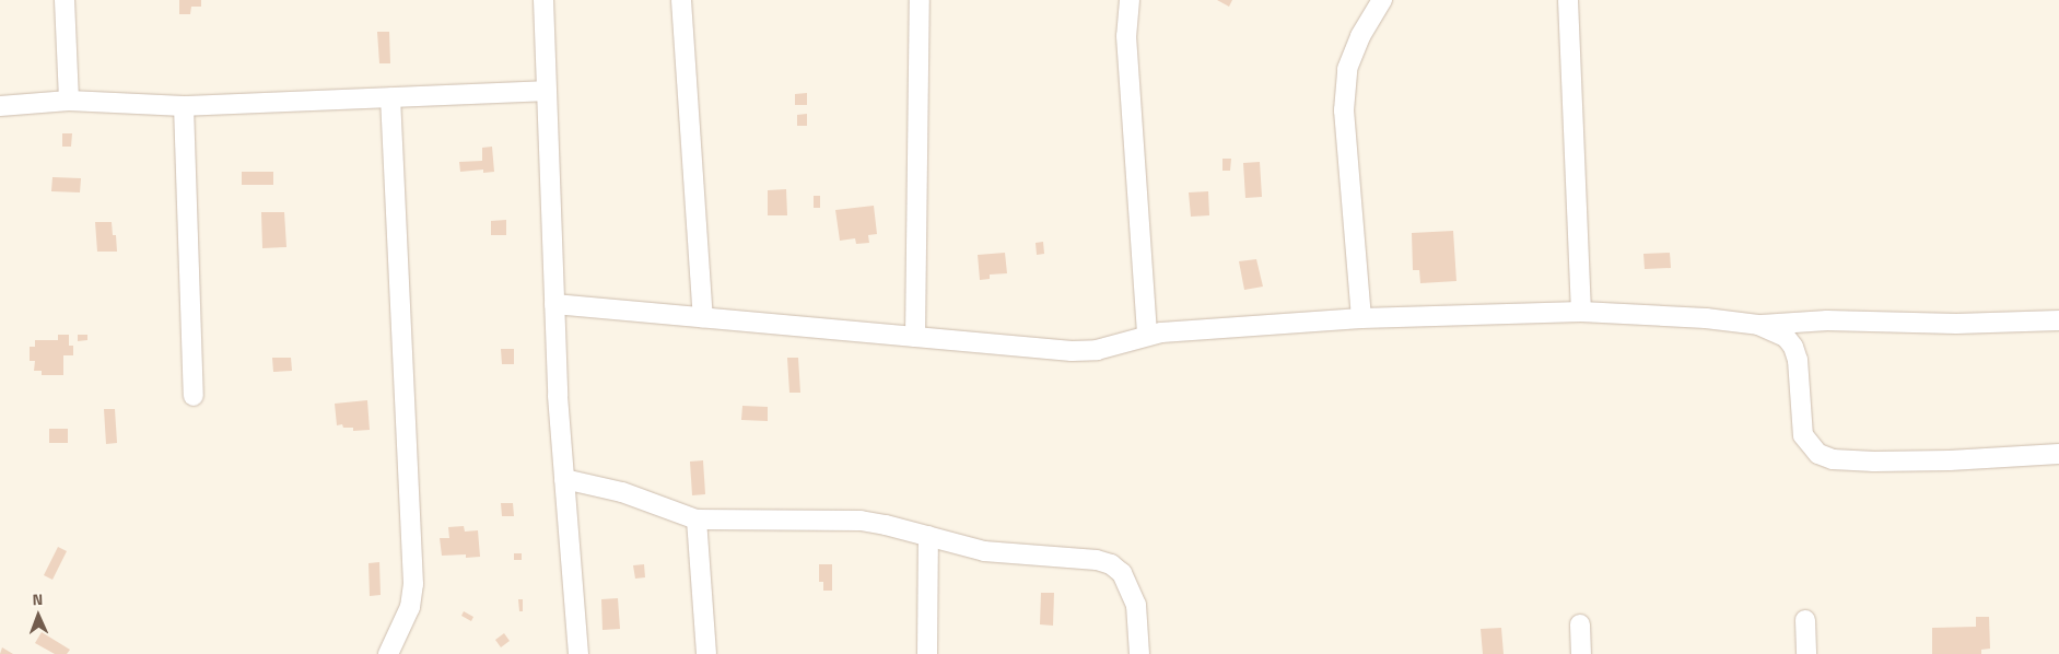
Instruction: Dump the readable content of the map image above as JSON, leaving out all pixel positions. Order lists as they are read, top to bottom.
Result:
{
  "north": "top"
}
